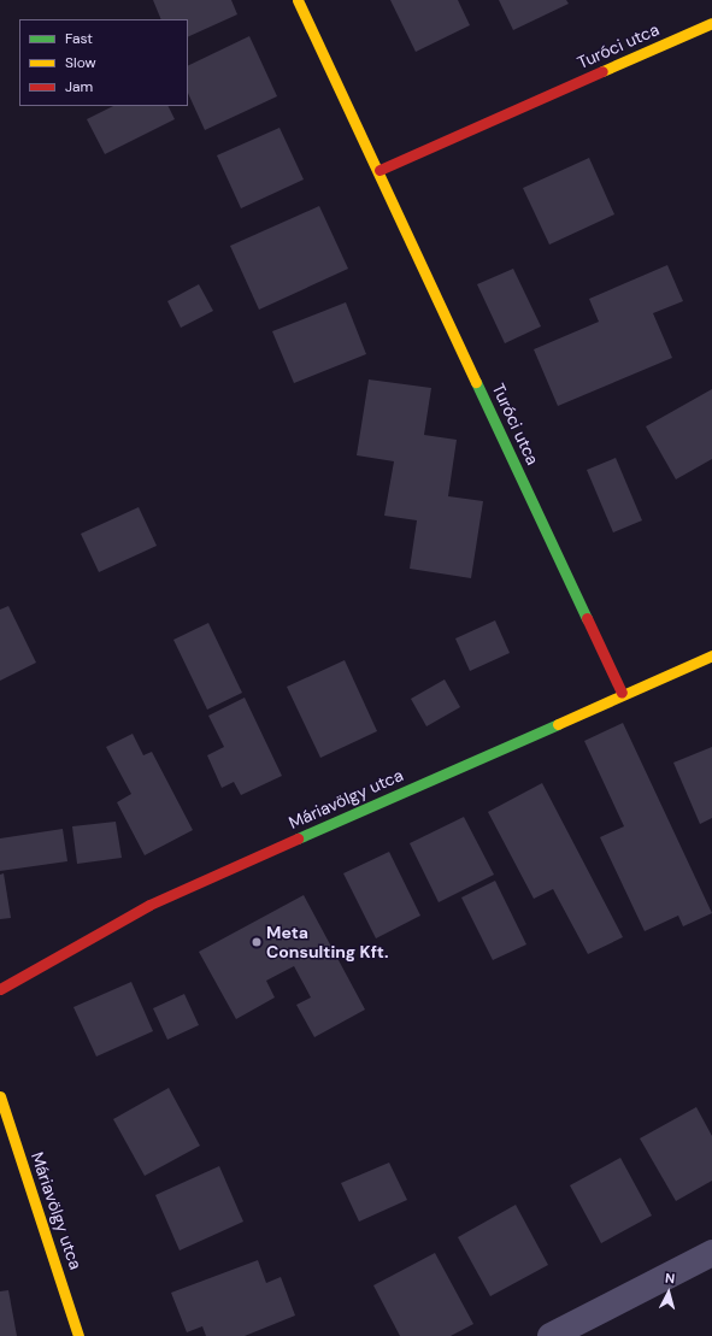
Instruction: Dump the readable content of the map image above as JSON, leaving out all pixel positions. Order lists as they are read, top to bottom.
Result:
{
  "streets": {
    "street": ["Turóci utca", "Máriavölgy utca"]
  },
  "crossings": [
    ["Turóci utca", "Máriavölgy utca"]
  ],
  "places": ["Meta Consulting Kft."],
  "legend": ["Fast", "Slow", "Jam"],
  "north": "top"
}
